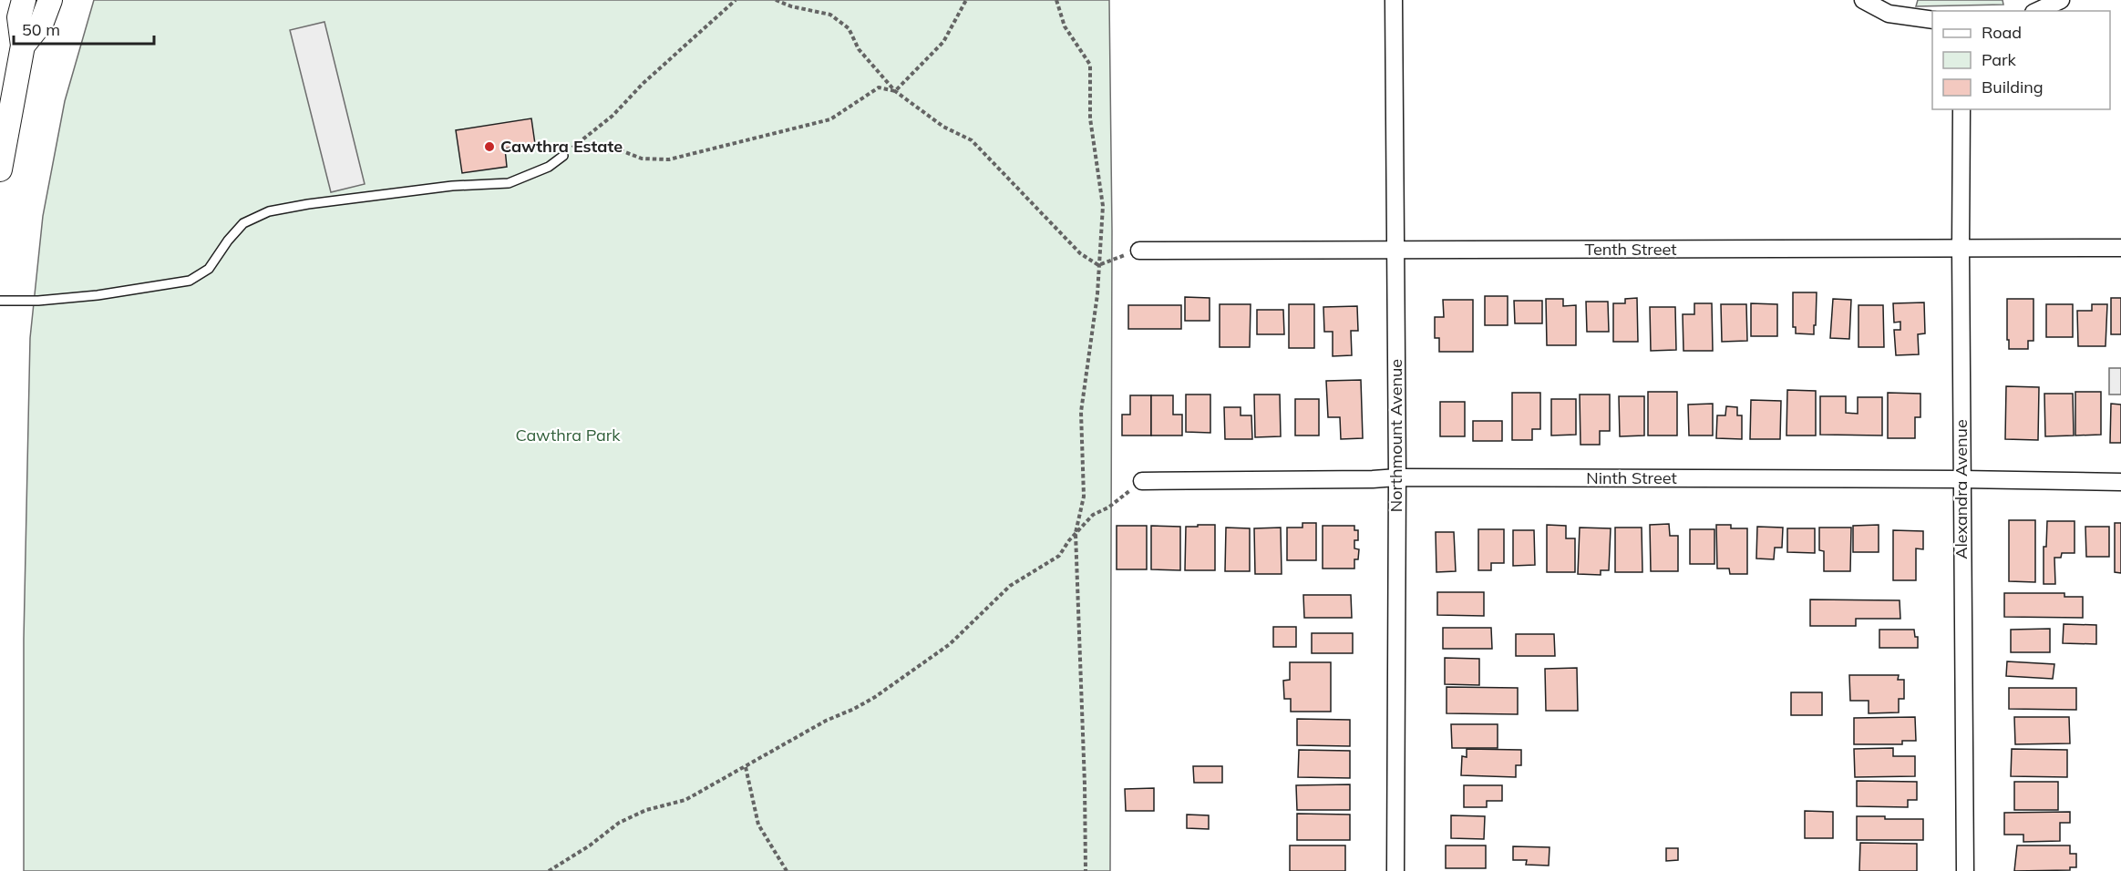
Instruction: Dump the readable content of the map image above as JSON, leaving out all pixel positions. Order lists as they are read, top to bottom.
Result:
{
  "streets": {
    "street": [
      "Tenth Street",
      "Northmount Avenue",
      "Ninth Street",
      "Alexandra Avenue"
    ]
  },
  "crossings": [
    ["Tenth Street", "Northmount Avenue"],
    ["Tenth Street", "Alexandra Avenue"],
    ["Northmount Avenue", "Ninth Street"],
    ["Ninth Street", "Alexandra Avenue"]
  ],
  "parks": ["Cawthra Park"],
  "places": ["Cawthra Estate"],
  "legend": ["Road", "Park", "Building"],
  "scale_bar": "50 m"
}
